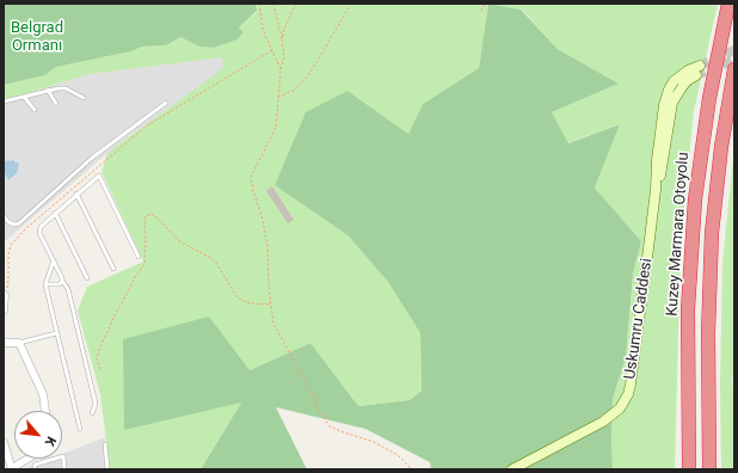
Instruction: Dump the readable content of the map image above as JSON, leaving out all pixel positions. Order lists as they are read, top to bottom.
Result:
{
  "streets": {
    "highway": ["Kuzey Marmara Otoyolu"],
    "main road": ["Uskumru Caddesi"]
  },
  "parks": ["Belgrad Ormanı"],
  "north": "bottom right"
}
